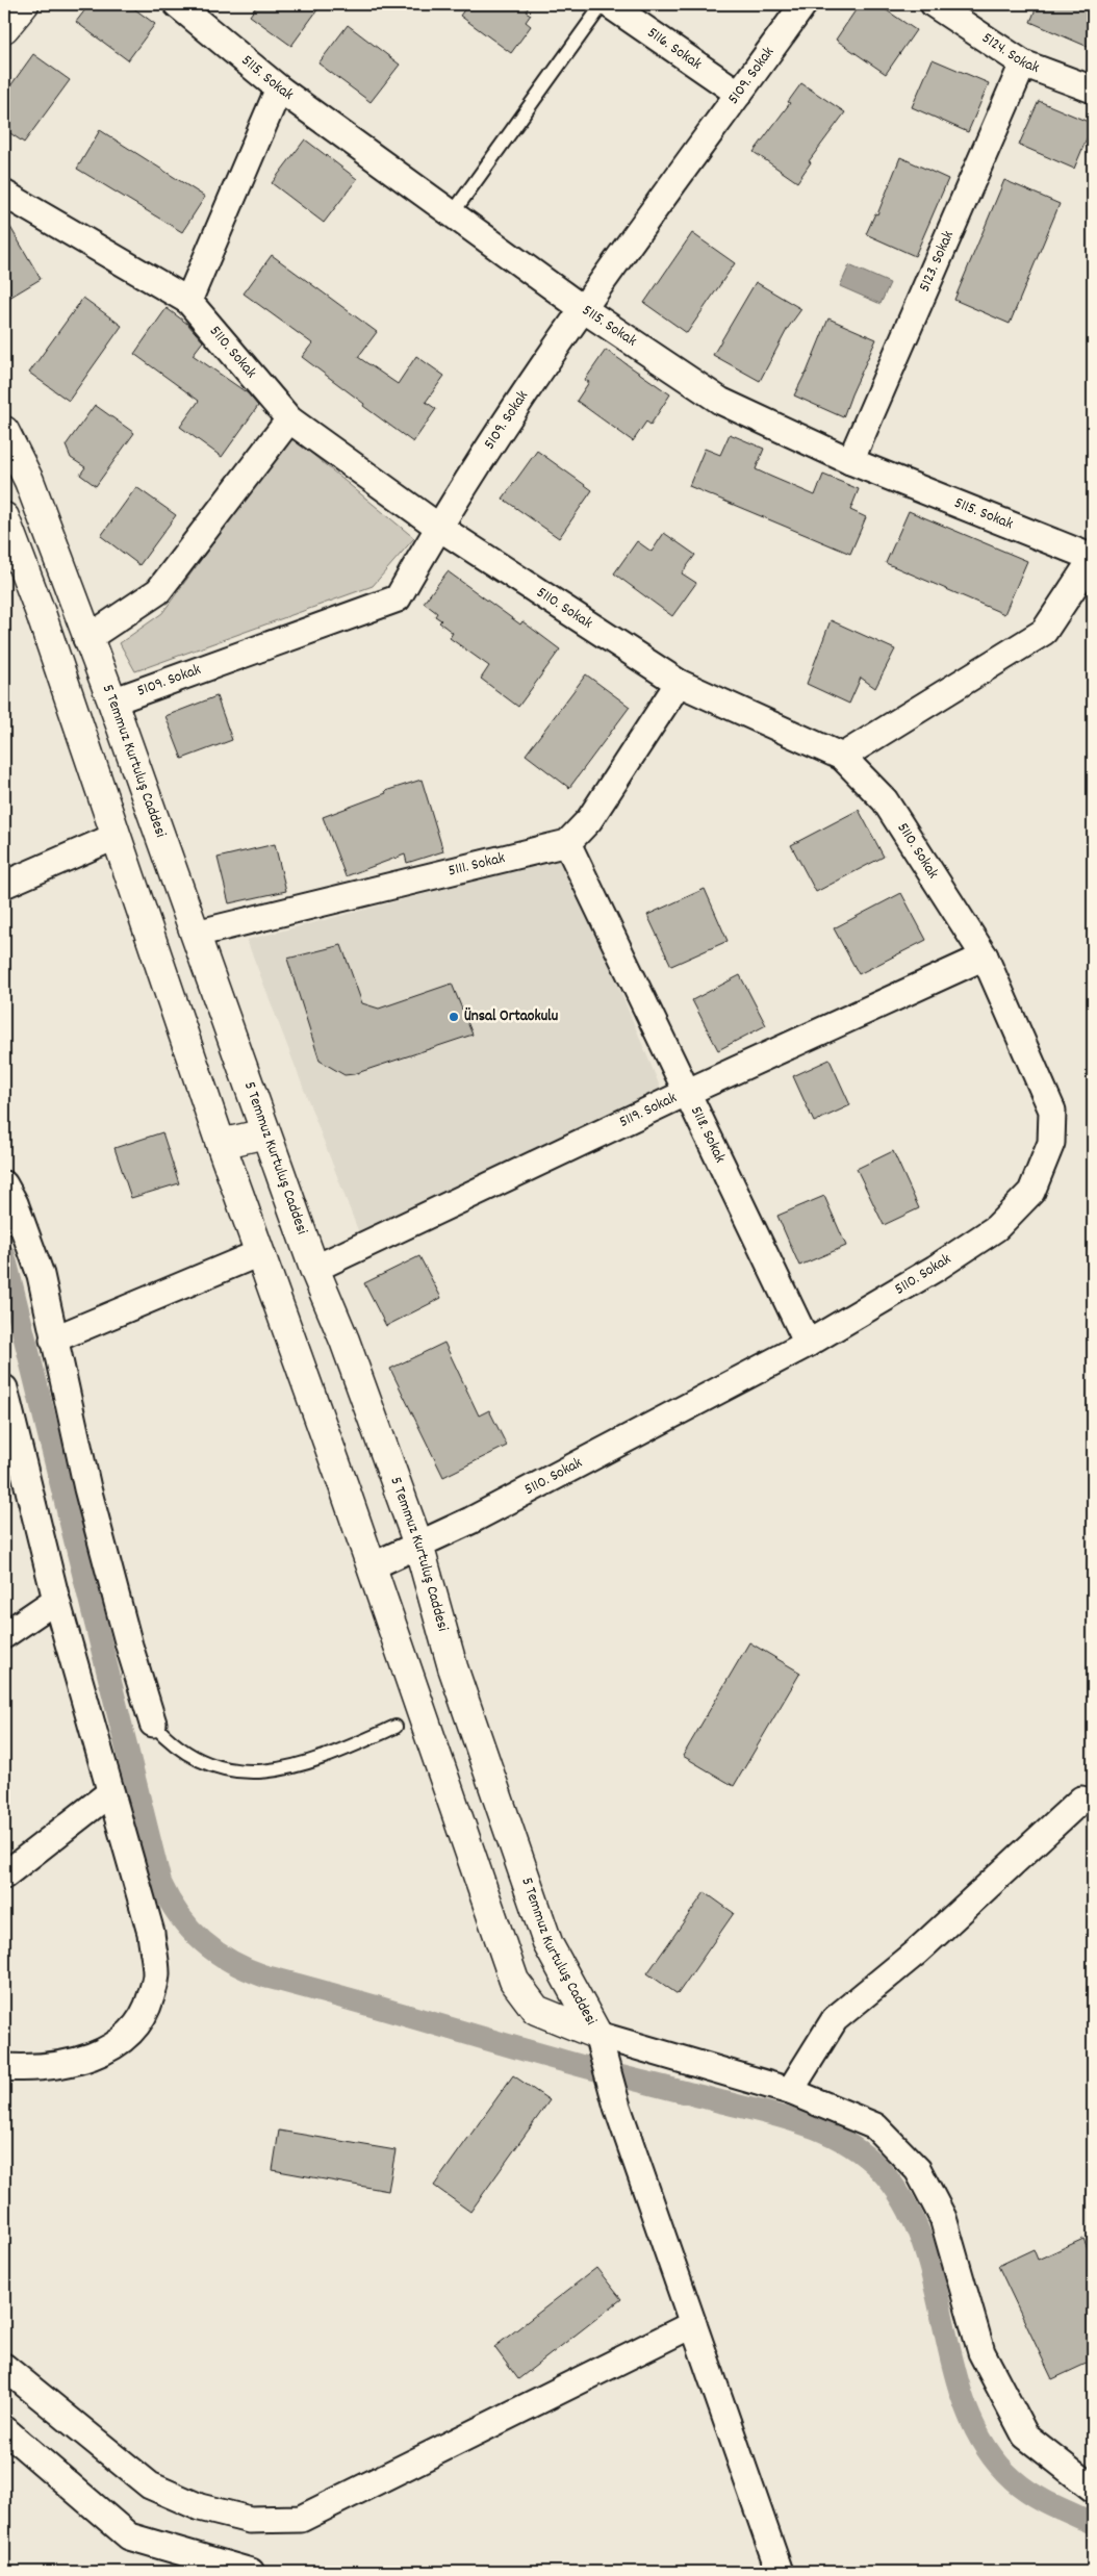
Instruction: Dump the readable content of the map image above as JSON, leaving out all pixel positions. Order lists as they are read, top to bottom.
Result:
{
  "streets": {
    "main road": ["5 Temmuz Kurtuluş Caddesi"],
    "street": [
      "5116. Sokak",
      "5124. Sokak",
      "5109. Sokak",
      "5115. Sokak",
      "5123. Sokak",
      "5110. Sokak",
      "5111. Sokak",
      "5119. Sokak",
      "5118. Sokak"
    ]
  },
  "crossings": [
    ["5116. Sokak", "5109. Sokak"],
    ["5124. Sokak", "5123. Sokak"],
    ["5109. Sokak", "5115. Sokak"],
    ["5109. Sokak", "5110. Sokak"],
    ["5109. Sokak", "5 Temmuz Kurtuluş Caddesi"],
    ["5115. Sokak", "5123. Sokak"],
    ["5110. Sokak", "5 Temmuz Kurtuluş Caddesi"],
    ["5110. Sokak", "5119. Sokak"],
    ["5110. Sokak", "5118. Sokak"],
    ["5 Temmuz Kurtuluş Caddesi", "5111. Sokak"],
    ["5 Temmuz Kurtuluş Caddesi", "5119. Sokak"],
    ["5111. Sokak", "5118. Sokak"],
    ["5119. Sokak", "5118. Sokak"]
  ],
  "places": ["Ünsal Ortaokulu"]
}
